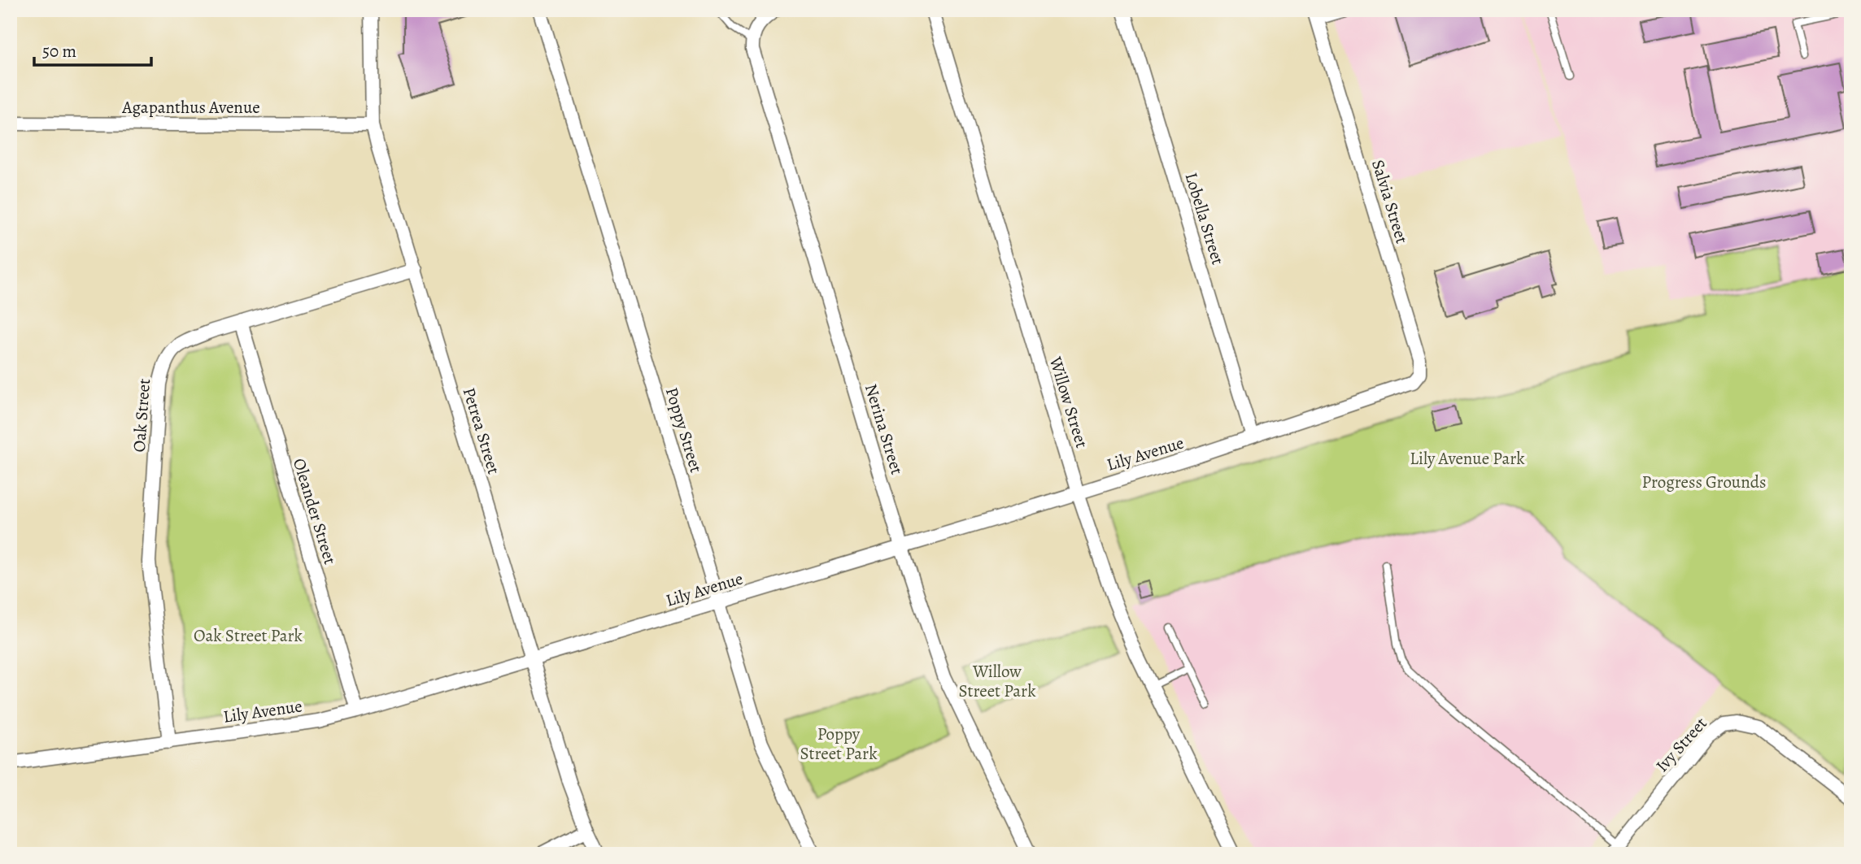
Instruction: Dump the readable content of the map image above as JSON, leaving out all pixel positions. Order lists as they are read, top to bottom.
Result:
{
  "streets": {
    "street": [
      "Agapanthus Avenue",
      "Salvia Street",
      "Lobella Street",
      "Willow Street",
      "Oak Street",
      "Nerina Street",
      "Poppy Street",
      "Petrea Street",
      "Lily Avenue",
      "Oleander Street",
      "Ivy Street"
    ]
  },
  "crossings": [
    ["Agapanthus Avenue", "Petrea Street"],
    ["Salvia Street", "Lily Avenue"],
    ["Lobella Street", "Lily Avenue"],
    ["Willow Street", "Lily Avenue"],
    ["Oak Street", "Petrea Street"],
    ["Oak Street", "Lily Avenue"],
    ["Oak Street", "Oleander Street"],
    ["Nerina Street", "Lily Avenue"],
    ["Poppy Street", "Lily Avenue"],
    ["Petrea Street", "Lily Avenue"],
    ["Lily Avenue", "Oleander Street"]
  ],
  "parks": [
    "Lily Avenue Park",
    "Progress Grounds",
    "Oak Street Park",
    "Willow Street Park",
    "Poppy Street Park"
  ],
  "scale_bar": "50 m"
}
